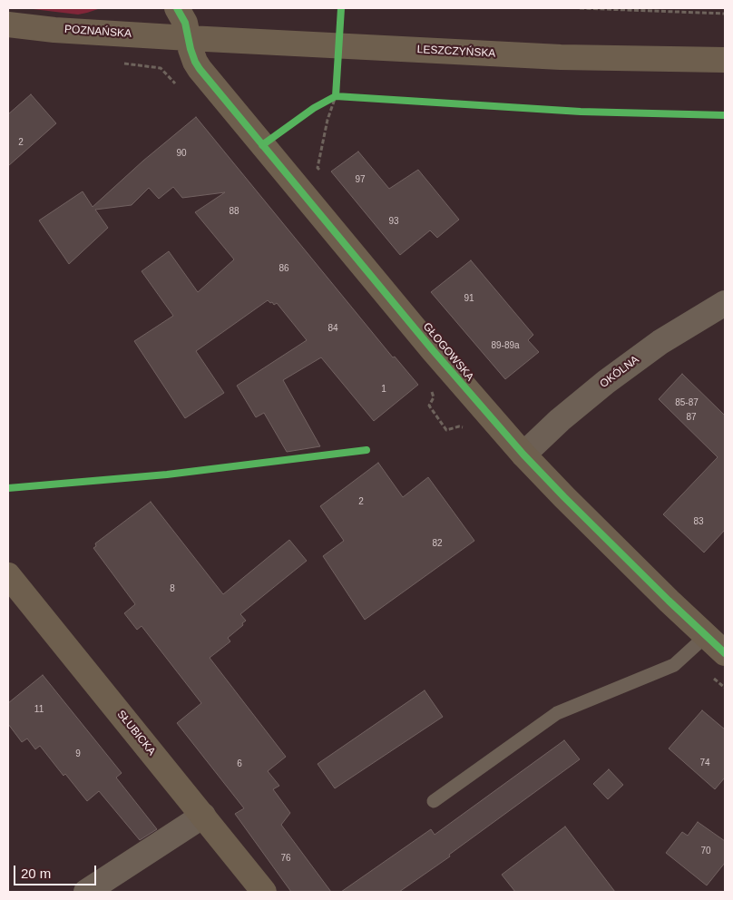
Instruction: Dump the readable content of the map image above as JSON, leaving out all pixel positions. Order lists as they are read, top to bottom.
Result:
{
  "streets": {
    "street": [
      "POZNAŃSKA",
      "LESZCZYŃSKA",
      "GŁOGOWSKA",
      "OKÓLNA",
      "SŁUBICKA"
    ]
  },
  "crossings": [
    ["POZNAŃSKA", "LESZCZYŃSKA"],
    ["POZNAŃSKA", "GŁOGOWSKA"],
    ["LESZCZYŃSKA", "GŁOGOWSKA"],
    ["GŁOGOWSKA", "OKÓLNA"]
  ],
  "house_numbers": [
    "2",
    "90",
    "97",
    "88",
    "93",
    "86",
    "91",
    "84",
    "89-89a",
    "1",
    "85-87",
    "87",
    "2",
    "83",
    "82",
    "8",
    "11",
    "9",
    "74",
    "6",
    "70",
    "76"
  ],
  "scale_bar": "20 m"
}
